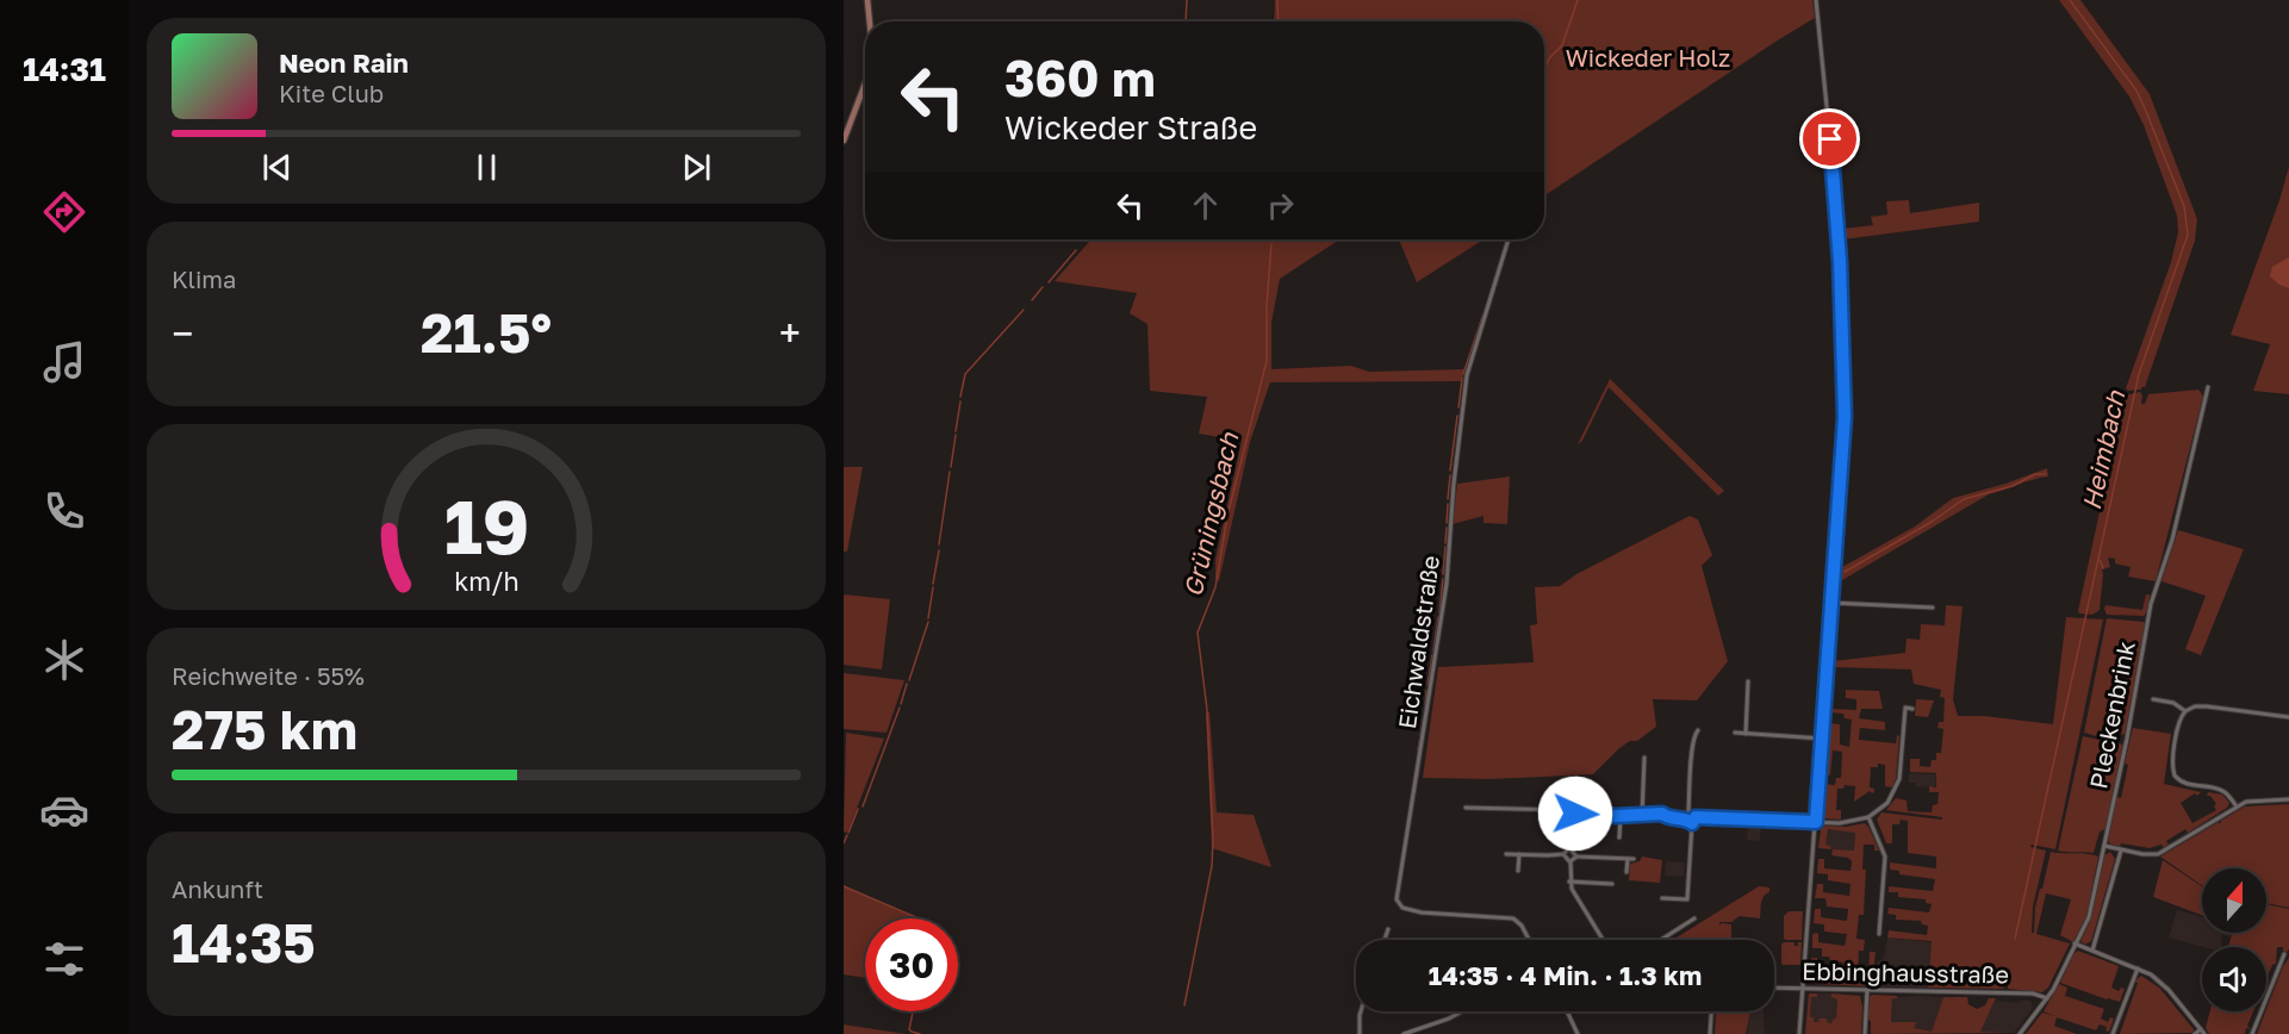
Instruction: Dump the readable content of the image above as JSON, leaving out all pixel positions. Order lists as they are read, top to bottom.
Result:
{
  "streets": {
    "street": ["Eichwaldstraße", "Pleckenbrink", "Ebbinghausstraße"]
  },
  "crossings": [
    ["Pleckenbrink", "Ebbinghausstraße"]
  ],
  "water": ["Heimbach", "Grüningsbach"],
  "parks": ["Wickeder Holz"],
  "north": "top",
  "page": {
    "tabs": "14:31",
    "turn": ["360 m", "Wickeder Straße"],
    "song": ["Neon Rain", "Kite Club"],
    "tile": [
      "Klima",
      ["Reichweite · 55%", "275 km"],
      ["Ankunft", "14:35"]
    ],
    "heat": ["−", "21.5°", "+"],
    "limit": "30",
    "trip": "14:35 · 4 Min. · 1.3 km",
    "gauge": ["19", "km/h"]
  }
}
